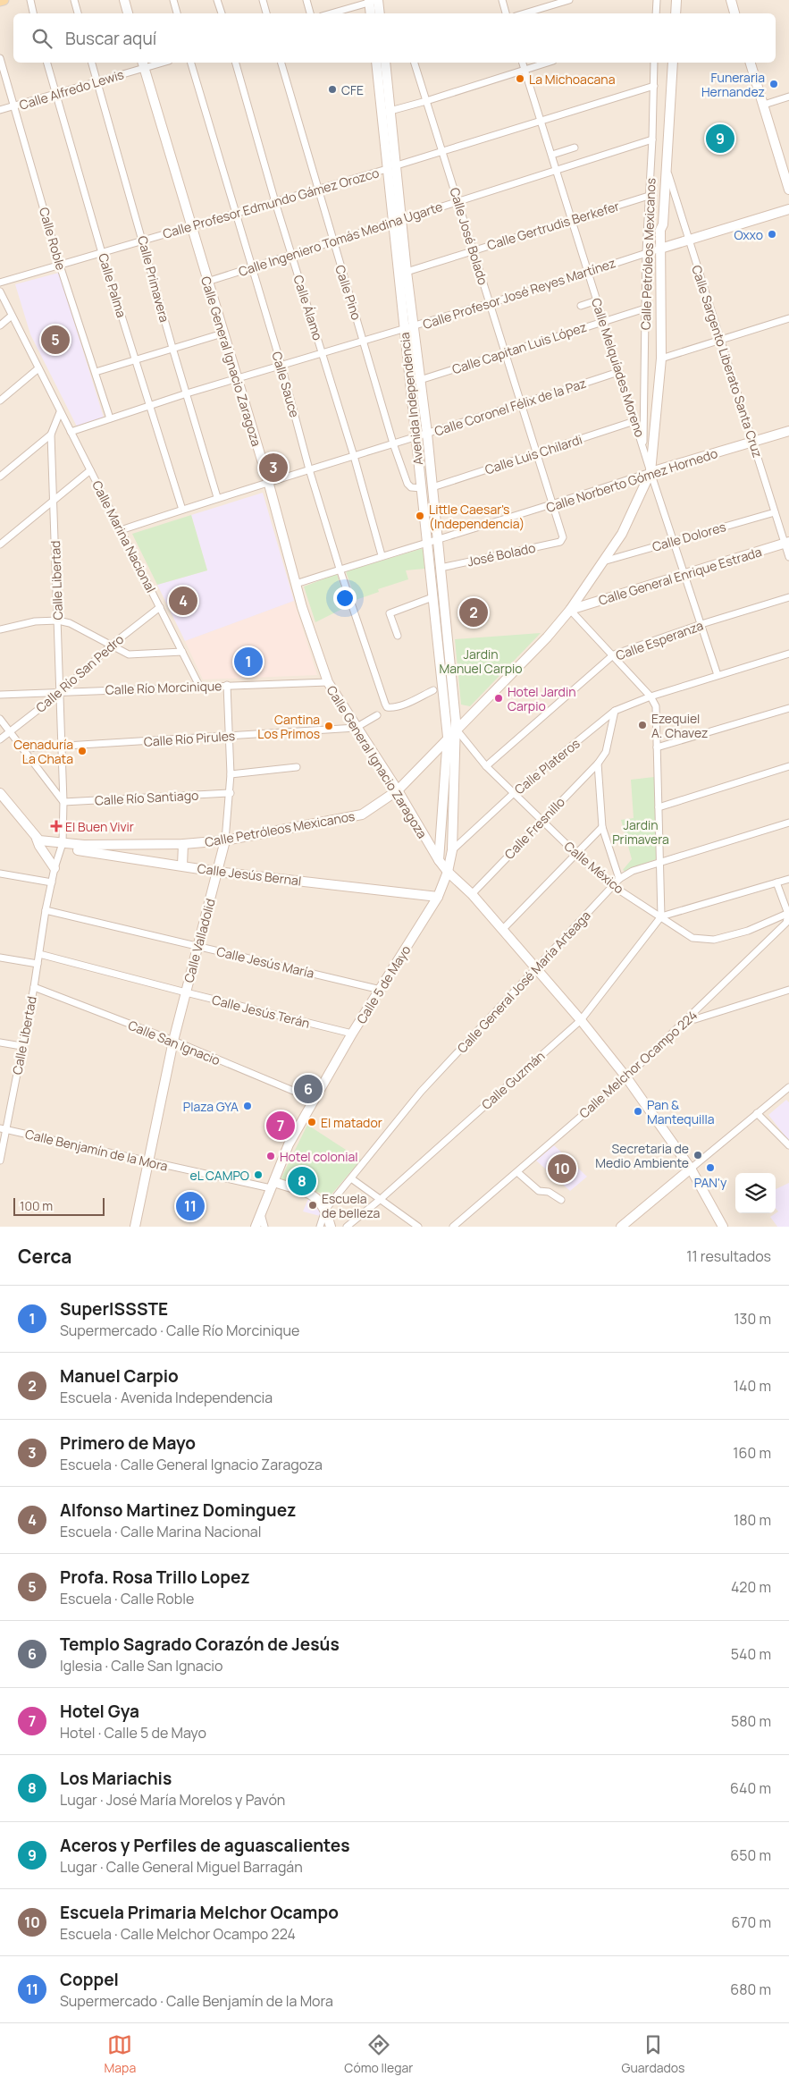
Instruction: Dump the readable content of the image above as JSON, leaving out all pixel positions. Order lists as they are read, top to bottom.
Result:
{
  "streets": {
    "main road": [
      "Calle Petróleos Mexicanos",
      "Calle Profesor José Reyes Martínez",
      "Calle General Ignacio Zaragoza",
      "Avenida Independencia",
      "Calle Norberto Gómez Hornedo",
      "Calle General Enrique Estrada",
      "Calle Jesús Bernal",
      "Calle Valladolid",
      "Calle 5 de Mayo"
    ],
    "street": [
      "Calle Alfredo Lewis",
      "Calle Profesor Edmundo Gámez Orozco",
      "Calle Gertrudis Berkefer",
      "Calle José Bolado",
      "Calle Roble",
      "Calle Ingeniero Tomás Medina Ugarte",
      "Calle Primavera",
      "Calle Palma",
      "Calle Pino",
      "Calle Álamo",
      "Calle Capitan Luis López",
      "Calle Sargento Liberato Santa Cruz",
      "Calle Melquíades Moreno",
      "Calle Sauce",
      "Calle Coronel Félix de la Paz",
      "Calle Luis Chilardi",
      "Calle Marina Nacional",
      "Calle Dolores",
      "José Bolado",
      "Calle Libertad",
      "Calle Esperanza",
      "Calle Río San Pedro",
      "Calle Río Morcinique",
      "Calle Río Pirules",
      "Calle Plateros",
      "Calle Río Santiago",
      "Calle Fresnillo",
      "Calle México",
      "Calle Jesús María",
      "Calle General José María Arteaga",
      "Calle Jesús Terán",
      "Calle San Ignacio",
      "Calle Melchor Ocampo 224",
      "Calle Guzmán",
      "Calle Benjamín de la Mora"
    ]
  },
  "crossings": [
    ["Calle Alfredo Lewis", "Calle Roble"],
    ["Calle Alfredo Lewis", "Calle Primavera"],
    ["Calle Alfredo Lewis", "Calle Palma"],
    ["Calle Alfredo Lewis", "Calle General Ignacio Zaragoza"],
    ["Calle Profesor Edmundo Gámez Orozco", "Calle Roble"],
    ["Calle Profesor Edmundo Gámez Orozco", "Calle Primavera"],
    ["Calle Profesor Edmundo Gámez Orozco", "Calle Palma"],
    ["Calle Profesor Edmundo Gámez Orozco", "Calle Pino"],
    ["Calle Profesor Edmundo Gámez Orozco", "Calle Álamo"],
    ["Calle Profesor Edmundo Gámez Orozco", "Calle General Ignacio Zaragoza"],
    ["Calle Profesor Edmundo Gámez Orozco", "Calle Sauce"],
    ["Calle Profesor Edmundo Gámez Orozco", "Avenida Independencia"],
    ["Calle Gertrudis Berkefer", "Calle José Bolado"],
    ["Calle Gertrudis Berkefer", "Calle Petróleos Mexicanos"],
    ["Calle Gertrudis Berkefer", "Calle Melquíades Moreno"],
    ["Calle Gertrudis Berkefer", "Avenida Independencia"],
    ["Calle José Bolado", "Calle Ingeniero Tomás Medina Ugarte"],
    ["Calle José Bolado", "Calle Profesor José Reyes Martínez"],
    ["Calle José Bolado", "Calle Capitan Luis López"],
    ["Calle José Bolado", "Calle Coronel Félix de la Paz"],
    ["Calle José Bolado", "Calle Luis Chilardi"],
    ["Calle José Bolado", "Calle Norberto Gómez Hornedo"],
    ["Calle José Bolado", "José Bolado"],
    ["Calle Roble", "Calle Profesor José Reyes Martínez"],
    ["Calle Ingeniero Tomás Medina Ugarte", "Calle Petróleos Mexicanos"],
    ["Calle Ingeniero Tomás Medina Ugarte", "Calle Pino"],
    ["Calle Ingeniero Tomás Medina Ugarte", "Calle Álamo"],
    ["Calle Ingeniero Tomás Medina Ugarte", "Calle General Ignacio Zaragoza"],
    ["Calle Ingeniero Tomás Medina Ugarte", "Calle Melquíades Moreno"],
    ["Calle Ingeniero Tomás Medina Ugarte", "Calle Sauce"],
    ["Calle Ingeniero Tomás Medina Ugarte", "Avenida Independencia"],
    ["Calle Petróleos Mexicanos", "Calle Profesor José Reyes Martínez"],
    ["Calle Petróleos Mexicanos", "Calle Capitan Luis López"],
    ["Calle Petróleos Mexicanos", "Calle General Ignacio Zaragoza"],
    ["Calle Petróleos Mexicanos", "Calle Sargento Liberato Santa Cruz"],
    ["Calle Petróleos Mexicanos", "Calle Melquíades Moreno"],
    ["Calle Petróleos Mexicanos", "Avenida Independencia"],
    ["Calle Petróleos Mexicanos", "Calle Norberto Gómez Hornedo"],
    ["Calle Petróleos Mexicanos", "Calle Dolores"],
    ["Calle Petróleos Mexicanos", "Calle General Enrique Estrada"],
    ["Calle Petróleos Mexicanos", "Calle Libertad"],
    ["Calle Petróleos Mexicanos", "Calle México"],
    ["Calle Petróleos Mexicanos", "Calle Jesús Bernal"],
    ["Calle Petróleos Mexicanos", "Calle Valladolid"],
    ["Calle Petróleos Mexicanos", "Calle 5 de Mayo"],
    ["Calle Primavera", "Calle Profesor José Reyes Martínez"],
    ["Calle Primavera", "Calle Coronel Félix de la Paz"],
    ["Calle Palma", "Calle Profesor José Reyes Martínez"],
    ["Calle Palma", "Calle Coronel Félix de la Paz"],
    ["Calle Pino", "Calle Profesor José Reyes Martínez"],
    ["Calle Pino", "Avenida Independencia"],
    ["Calle Pino", "Calle Coronel Félix de la Paz"],
    ["Calle Profesor José Reyes Martínez", "Calle Álamo"],
    ["Calle Profesor José Reyes Martínez", "Calle General Ignacio Zaragoza"],
    ["Calle Profesor José Reyes Martínez", "Calle Sargento Liberato Santa Cruz"],
    ["Calle Profesor José Reyes Martínez", "Calle Melquíades Moreno"],
    ["Calle Profesor José Reyes Martínez", "Calle Sauce"],
    ["Calle Profesor José Reyes Martínez", "Avenida Independencia"],
    ["Calle Profesor José Reyes Martínez", "Calle Marina Nacional"],
    ["Calle Álamo", "Calle Coronel Félix de la Paz"],
    ["Calle Álamo", "Calle Norberto Gómez Hornedo"],
    ["Calle Capitan Luis López", "Calle Melquíades Moreno"],
    ["Calle Capitan Luis López", "Avenida Independencia"],
    ["Calle General Ignacio Zaragoza", "Calle Coronel Félix de la Paz"],
    ["Calle General Ignacio Zaragoza", "Calle Norberto Gómez Hornedo"],
    ["Calle General Ignacio Zaragoza", "Calle Río Morcinique"],
    ["Calle General Ignacio Zaragoza", "Calle Río Pirules"],
    ["Calle General Ignacio Zaragoza", "Calle Fresnillo"],
    ["Calle General Ignacio Zaragoza", "Calle General José María Arteaga"],
    ["Calle General Ignacio Zaragoza", "Calle 5 de Mayo"],
    ["Calle General Ignacio Zaragoza", "Calle Melchor Ocampo 224"],
    ["Calle General Ignacio Zaragoza", "Calle Guzmán"],
    ["Calle Sargento Liberato Santa Cruz", "Calle Norberto Gómez Hornedo"],
    ["Calle Sargento Liberato Santa Cruz", "Calle Dolores"],
    ["Calle Sargento Liberato Santa Cruz", "Calle General Enrique Estrada"],
    ["Calle Melquíades Moreno", "Calle Coronel Félix de la Paz"],
    ["Calle Melquíades Moreno", "Calle Luis Chilardi"],
    ["Calle Melquíades Moreno", "Calle Norberto Gómez Hornedo"],
    ["Calle Melquíades Moreno", "Calle Dolores"],
    ["Calle Melquíades Moreno", "Calle General Enrique Estrada"],
    ["Calle Melquíades Moreno", "Calle Esperanza"],
    ["Calle Melquíades Moreno", "Calle Plateros"],
    ["Calle Sauce", "Calle Coronel Félix de la Paz"],
    ["Calle Sauce", "Calle Norberto Gómez Hornedo"],
    ["Avenida Independencia", "Calle Coronel Félix de la Paz"],
    ["Avenida Independencia", "Calle Luis Chilardi"],
    ["Avenida Independencia", "Calle Norberto Gómez Hornedo"],
    ["Avenida Independencia", "José Bolado"],
    ["Avenida Independencia", "Calle México"],
    ["Avenida Independencia", "Calle 5 de Mayo"],
    ["Calle Coronel Félix de la Paz", "Calle Marina Nacional"],
    ["Calle Marina Nacional", "Calle Libertad"],
    ["Calle Marina Nacional", "Calle Río San Pedro"],
    ["Calle Marina Nacional", "Calle Río Morcinique"],
    ["Calle Libertad", "Calle Río San Pedro"],
    ["Calle Libertad", "Calle Río Morcinique"],
    ["Calle Libertad", "Calle Río Pirules"],
    ["Calle Libertad", "Calle Río Santiago"],
    ["Calle Libertad", "Calle Jesús Bernal"],
    ["Calle Libertad", "Calle Jesús María"],
    ["Calle Libertad", "Calle Jesús Terán"],
    ["Calle Libertad", "Calle San Ignacio"],
    ["Calle Libertad", "Calle Benjamín de la Mora"],
    ["Calle Esperanza", "Calle México"],
    ["Calle Río San Pedro", "Calle Río Morcinique"],
    ["Calle Plateros", "Calle México"],
    ["Calle Plateros", "Calle 5 de Mayo"],
    ["Calle Fresnillo", "Calle México"],
    ["Calle México", "Calle General José María Arteaga"],
    ["Calle México", "Calle 5 de Mayo"],
    ["Calle México", "Calle Melchor Ocampo 224"],
    ["Calle México", "Calle Guzmán"],
    ["Calle Jesús Bernal", "Calle Valladolid"],
    ["Calle Jesús Bernal", "Calle 5 de Mayo"],
    ["Calle Valladolid", "Calle Jesús María"],
    ["Calle Valladolid", "Calle Jesús Terán"],
    ["Calle Valladolid", "Calle San Ignacio"],
    ["Calle Valladolid", "Calle Benjamín de la Mora"],
    ["Calle Jesús María", "Calle 5 de Mayo"],
    ["Calle 5 de Mayo", "Calle Jesús Terán"],
    ["Calle 5 de Mayo", "Calle San Ignacio"],
    ["Calle 5 de Mayo", "Calle Benjamín de la Mora"]
  ],
  "parks": ["Jardin Manuel Carpio", "Jardin Primavera"],
  "places": {
    "other": [
      "La Michoacana",
      "Funeraria Hernandez",
      "CFE",
      "Oxxo",
      "Little Caesar's (Independencia)",
      "Hotel Jardin Carpio",
      "Ezequiel A. Chavez",
      "Cantina Los Primos",
      "Cenaduría La Chata",
      "Plaza GYA",
      "Pan & Mantequilla",
      "El matador",
      "Secretaria de Medio Ambiente",
      "Hotel colonial",
      "PAN'y",
      "eL CAMPO",
      "Escuela de belleza"
    ],
    "health": ["El Buen Vivir"]
  },
  "scale_bar": "100 m",
  "page": {
    "search": "Buscar aquí",
    "pins": [
      "9",
      "5",
      "3",
      "4",
      "2",
      "1",
      "6",
      "7",
      "10",
      "8",
      "11"
    ],
    "scale": "100 m",
    "heading": ["Cerca", "11 resultados"],
    "list": [
      {
        "mark": "1",
        "name": "SuperISSSTE",
        "note": "Supermercado · Calle Río Morcinique",
        "value": "130 m"
      },
      {
        "mark": "2",
        "name": "Manuel Carpio",
        "note": "Escuela · Avenida Independencia",
        "value": "140 m"
      },
      {
        "mark": "3",
        "name": "Primero de Mayo",
        "note": "Escuela · Calle General Ignacio Zaragoza",
        "value": "160 m"
      },
      {
        "mark": "4",
        "name": "Alfonso Martinez Dominguez",
        "note": "Escuela · Calle Marina Nacional",
        "value": "180 m"
      },
      {
        "mark": "5",
        "name": "Profa. Rosa Trillo Lopez",
        "note": "Escuela · Calle Roble",
        "value": "420 m"
      },
      {
        "mark": "6",
        "name": "Templo Sagrado Corazón de Jesús",
        "note": "Iglesia · Calle San Ignacio",
        "value": "540 m"
      },
      {
        "mark": "7",
        "name": "Hotel Gya",
        "note": "Hotel · Calle 5 de Mayo",
        "value": "580 m"
      },
      {
        "mark": "8",
        "name": "Los Mariachis",
        "note": "Lugar · José María Morelos y Pavón",
        "value": "640 m"
      },
      {
        "mark": "9",
        "name": "Aceros y Perfiles de aguascalientes",
        "note": "Lugar · Calle General Miguel Barragán",
        "value": "650 m"
      },
      {
        "mark": "10",
        "name": "Escuela Primaria Melchor Ocampo",
        "note": "Escuela · Calle Melchor Ocampo 224",
        "value": "670 m"
      },
      {
        "mark": "11",
        "name": "Coppel",
        "note": "Supermercado · Calle Benjamín de la Mora",
        "value": "680 m"
      }
    ],
    "nav": ["Mapa", "Cómo llegar", "Guardados"]
  }
}
